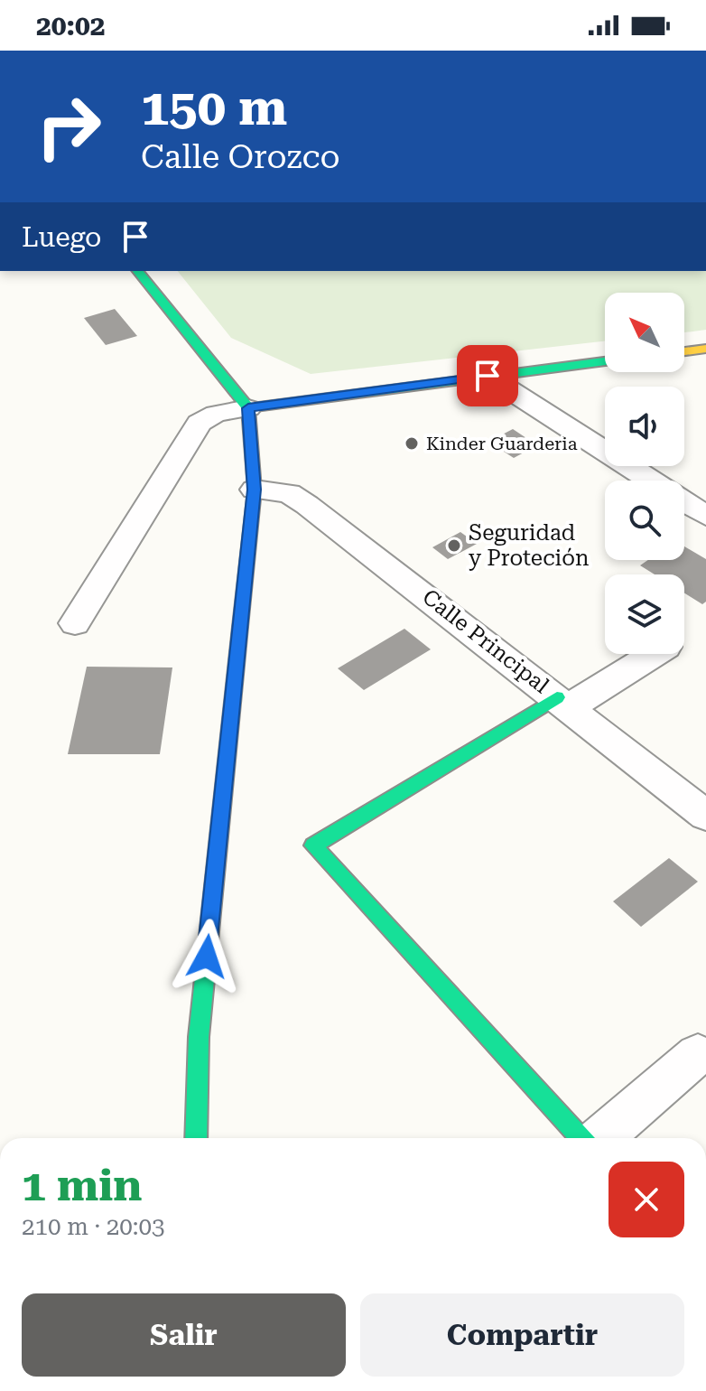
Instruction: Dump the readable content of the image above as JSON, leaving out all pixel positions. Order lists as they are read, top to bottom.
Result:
{
  "streets": {
    "street": ["Calle Principal"]
  },
  "places": ["Kinder Guarderia", "Seguridad y Proteción"],
  "north": "top left",
  "page": {
    "status": "20:02",
    "turn": ["150 m", "Calle Orozco"],
    "then": "Luego",
    "heading": ["1 min", "210 m · 20:03"],
    "buttons": ["Salir", "Compartir"]
  }
}
